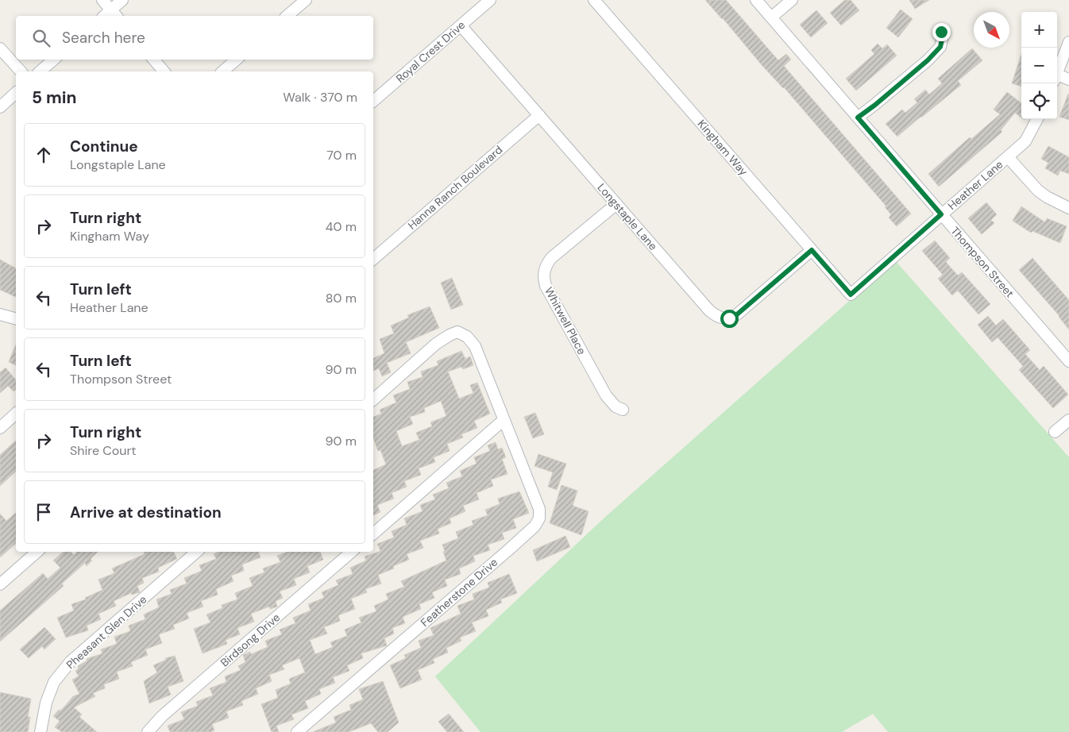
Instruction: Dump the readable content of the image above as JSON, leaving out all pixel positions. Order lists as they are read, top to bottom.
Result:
{
  "streets": {
    "street": [
      "Royal Crest Drive",
      "Kingham Way",
      "Heather Lane",
      "Hanna Ranch Boulevard",
      "Longstaple Lane",
      "Thompson Street",
      "Whitwell Place",
      "Featherstone Drive",
      "Pheasant Glen Drive",
      "Birdsong Drive"
    ]
  },
  "crossings": [
    ["Royal Crest Drive", "Longstaple Lane"],
    ["Kingham Way", "Heather Lane"],
    ["Kingham Way", "Longstaple Lane"],
    ["Heather Lane", "Thompson Street"],
    ["Hanna Ranch Boulevard", "Longstaple Lane"],
    ["Longstaple Lane", "Whitwell Place"]
  ],
  "north": "bottom right",
  "page": {
    "map_buttons": ["+", "−"],
    "search": "Search here",
    "heading": ["5 min", "Walk · 370 m"],
    "list": [
      ["Continue", "Longstaple Lane", "70 m"],
      ["Turn right", "Kingham Way", "40 m"],
      ["Turn left", "Heather Lane", "80 m"],
      ["Turn left", "Thompson Street", "90 m"],
      ["Turn right", "Shire Court", "90 m"],
      "Arrive at destination"
    ]
  }
}
